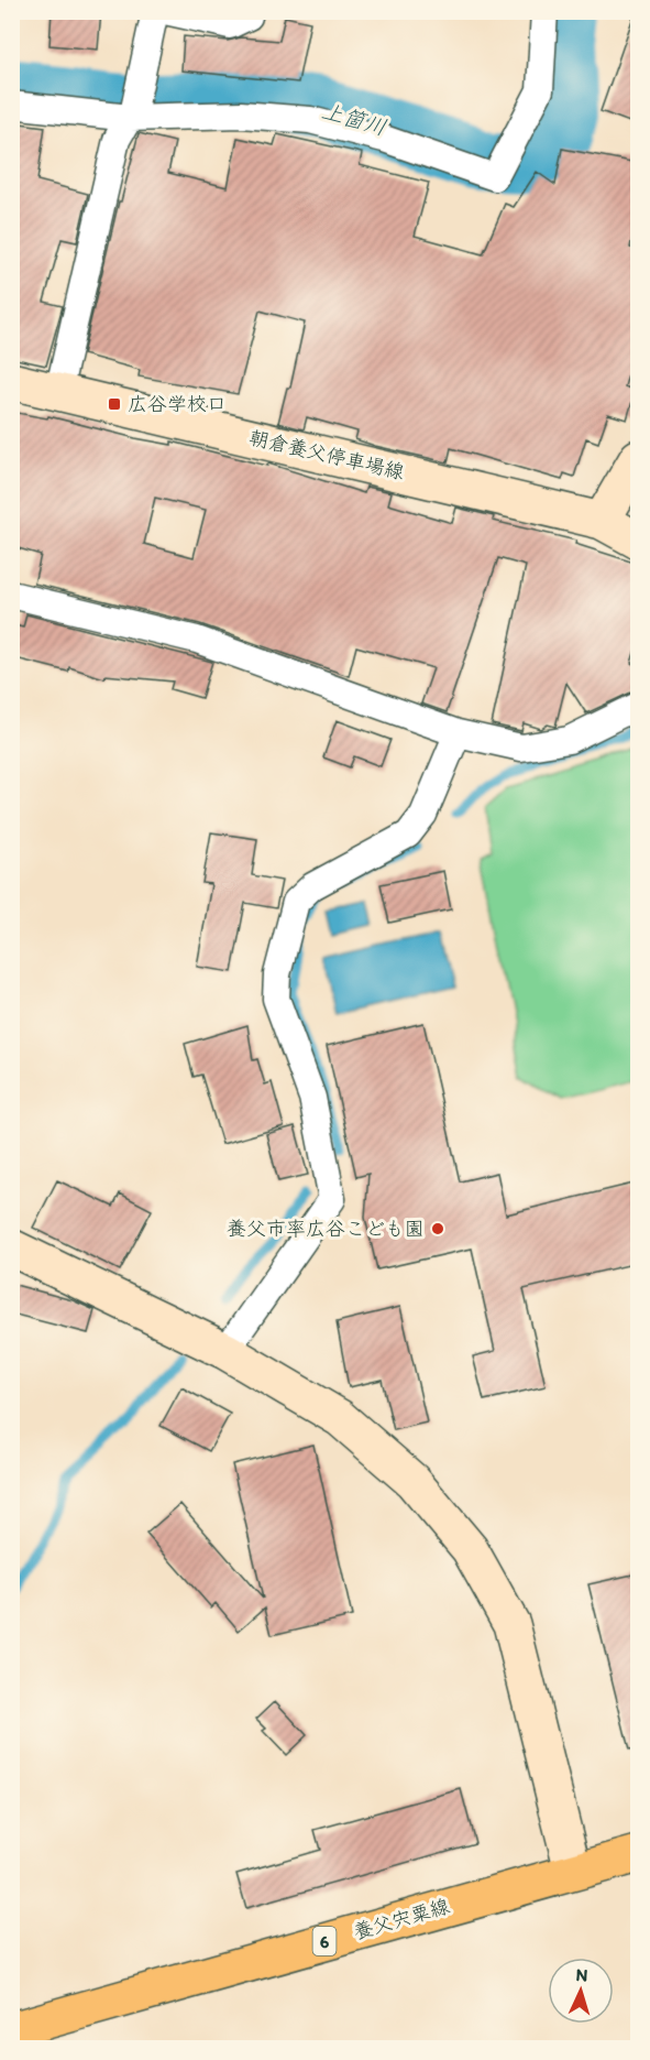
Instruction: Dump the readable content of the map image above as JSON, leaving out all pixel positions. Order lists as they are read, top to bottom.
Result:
{
  "streets": {
    "main road": ["養父宍粟線", "6"],
    "street": ["朝倉養父停車場線"]
  },
  "water": ["上箇川"],
  "places": {
    "transit": ["広谷学校口"],
    "other": ["養父市率広谷こども園"]
  },
  "north": "top"
}
